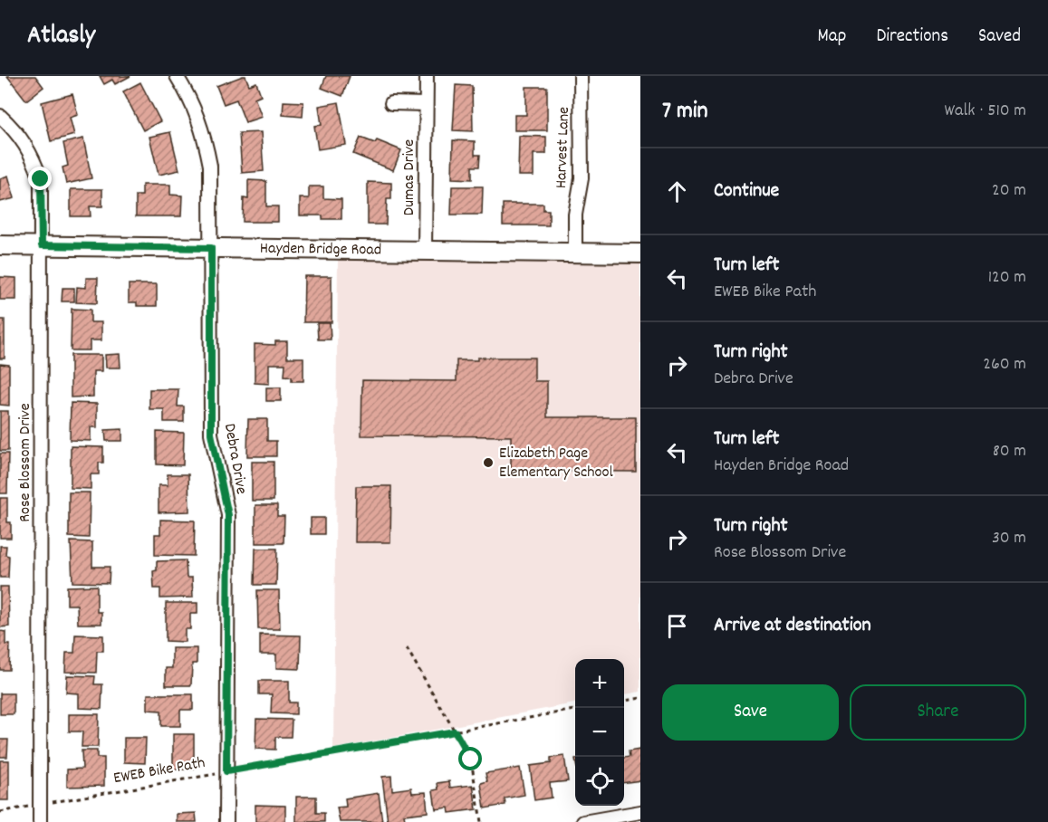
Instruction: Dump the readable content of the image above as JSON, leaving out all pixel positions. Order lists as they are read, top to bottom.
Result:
{
  "streets": {
    "street": [
      "Harvest Lane",
      "Dumas Drive",
      "Hayden Bridge Road",
      "Debra Drive",
      "Rose Blossom Drive"
    ],
    "path": ["EWEB Bike Path"]
  },
  "crossings": [
    ["Harvest Lane", "Hayden Bridge Road"],
    ["Dumas Drive", "Hayden Bridge Road"],
    ["Hayden Bridge Road", "Debra Drive"],
    ["Hayden Bridge Road", "Rose Blossom Drive"],
    ["Debra Drive", "EWEB Bike Path"],
    ["Rose Blossom Drive", "EWEB Bike Path"]
  ],
  "places": ["Elizabeth Page Elementary School"],
  "page": {
    "header": "Atlasly",
    "nav": ["Map", "Directions", "Saved"],
    "heading": ["7 min", "Walk · 510 m"],
    "list": [
      ["Continue", "20 m"],
      ["Turn left", "EWEB Bike Path", "120 m"],
      ["Turn right", "Debra Drive", "260 m"],
      ["Turn left", "Hayden Bridge Road", "80 m"],
      ["Turn right", "Rose Blossom Drive", "30 m"],
      "Arrive at destination"
    ],
    "map_buttons": ["+", "−"],
    "buttons": ["Save", "Share"]
  }
}
